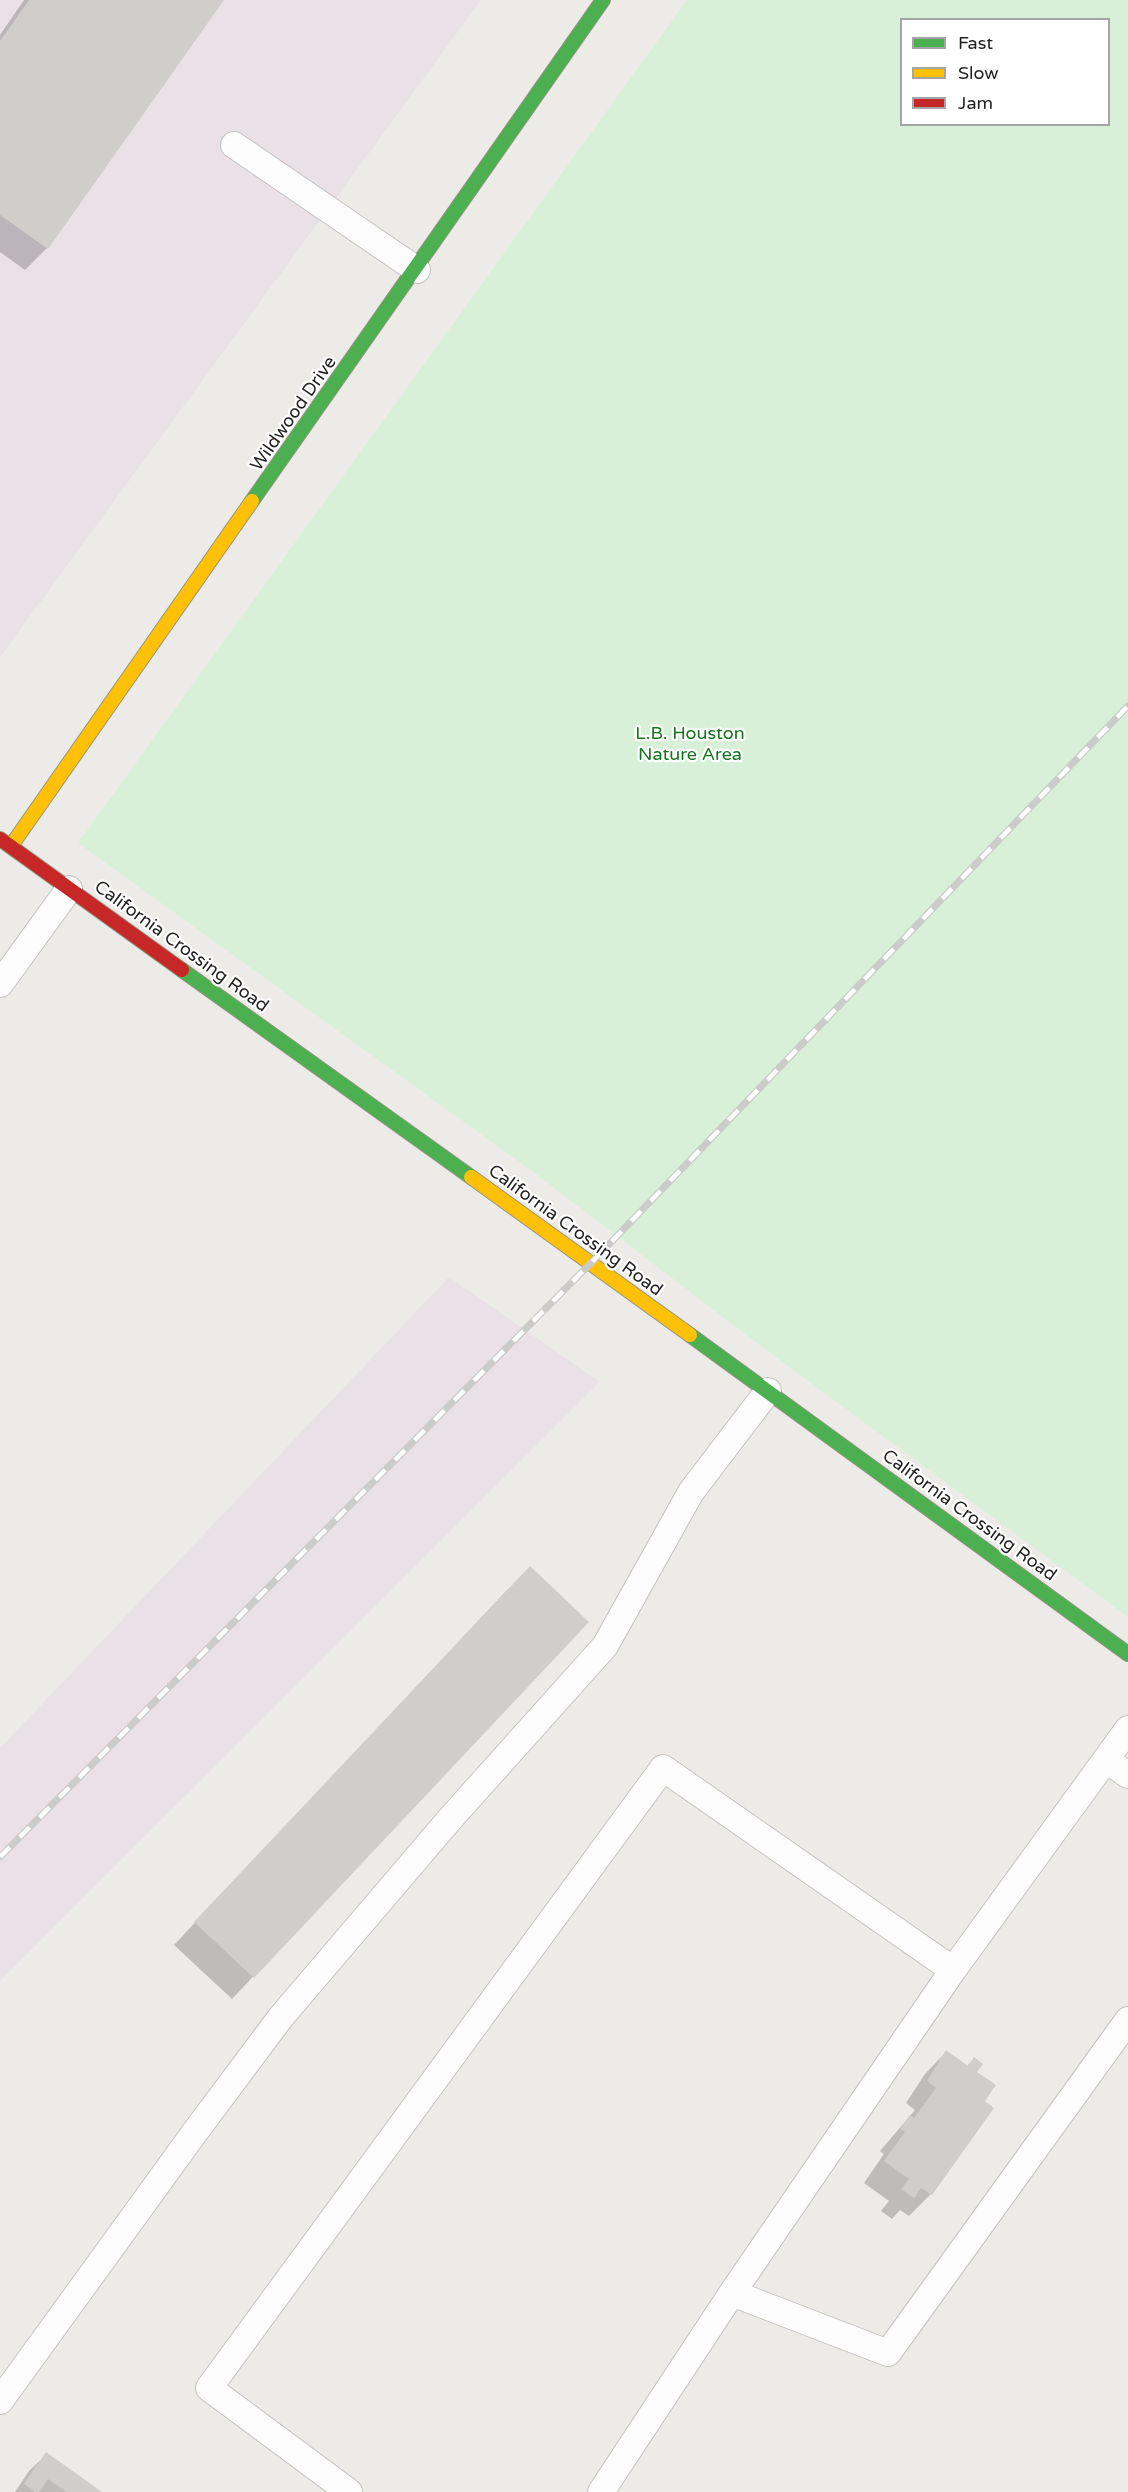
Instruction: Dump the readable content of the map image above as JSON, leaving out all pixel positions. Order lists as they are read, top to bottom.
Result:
{
  "streets": {
    "street": ["Wildwood Drive", "California Crossing Road"]
  },
  "crossings": [
    ["Wildwood Drive", "California Crossing Road"]
  ],
  "parks": ["L.B. Houston Nature Area"],
  "legend": ["Fast", "Slow", "Jam"]
}
